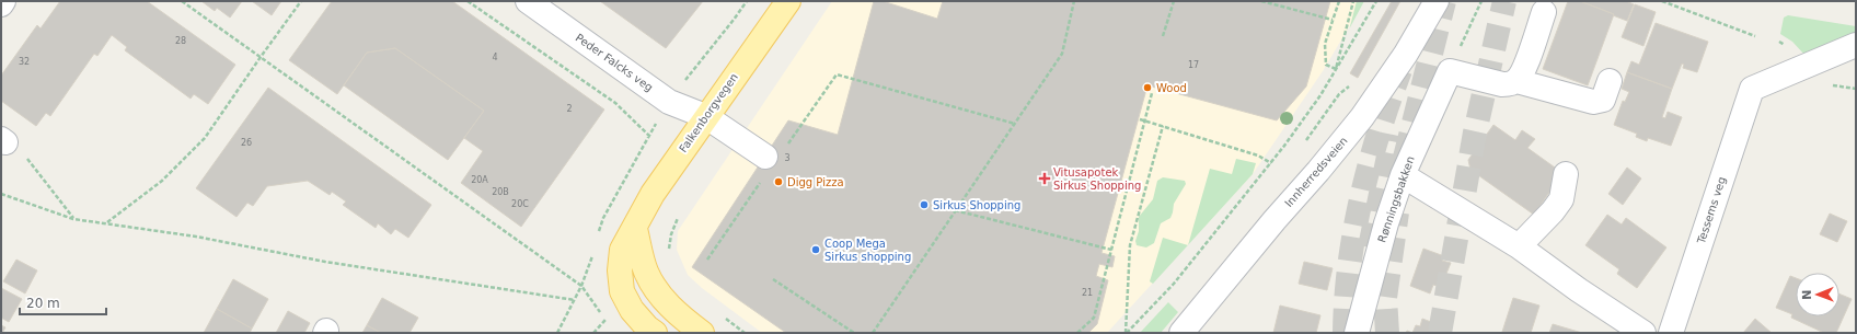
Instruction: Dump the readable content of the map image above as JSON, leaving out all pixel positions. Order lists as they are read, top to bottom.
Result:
{
  "streets": {
    "main road": ["Falkenborgvegen"],
    "street": [
      "Peder Falcks veg",
      "Innherredsveien",
      "Rønningsbakken",
      "Tessems veg"
    ]
  },
  "crossings": [
    ["Peder Falcks veg", "Falkenborgvegen"]
  ],
  "places": {
    "other": [
      "Wood",
      "Digg Pizza",
      "Sirkus Shopping",
      "Coop Mega Sirkus shopping"
    ],
    "health": ["Vitusapotek Sirkus Shopping"]
  },
  "house_numbers": [
    "28",
    "4",
    "32",
    "17",
    "2",
    "26",
    "3",
    "20A",
    "20B",
    "20C",
    "21"
  ],
  "scale_bar": "20 m",
  "north": "left"
}
